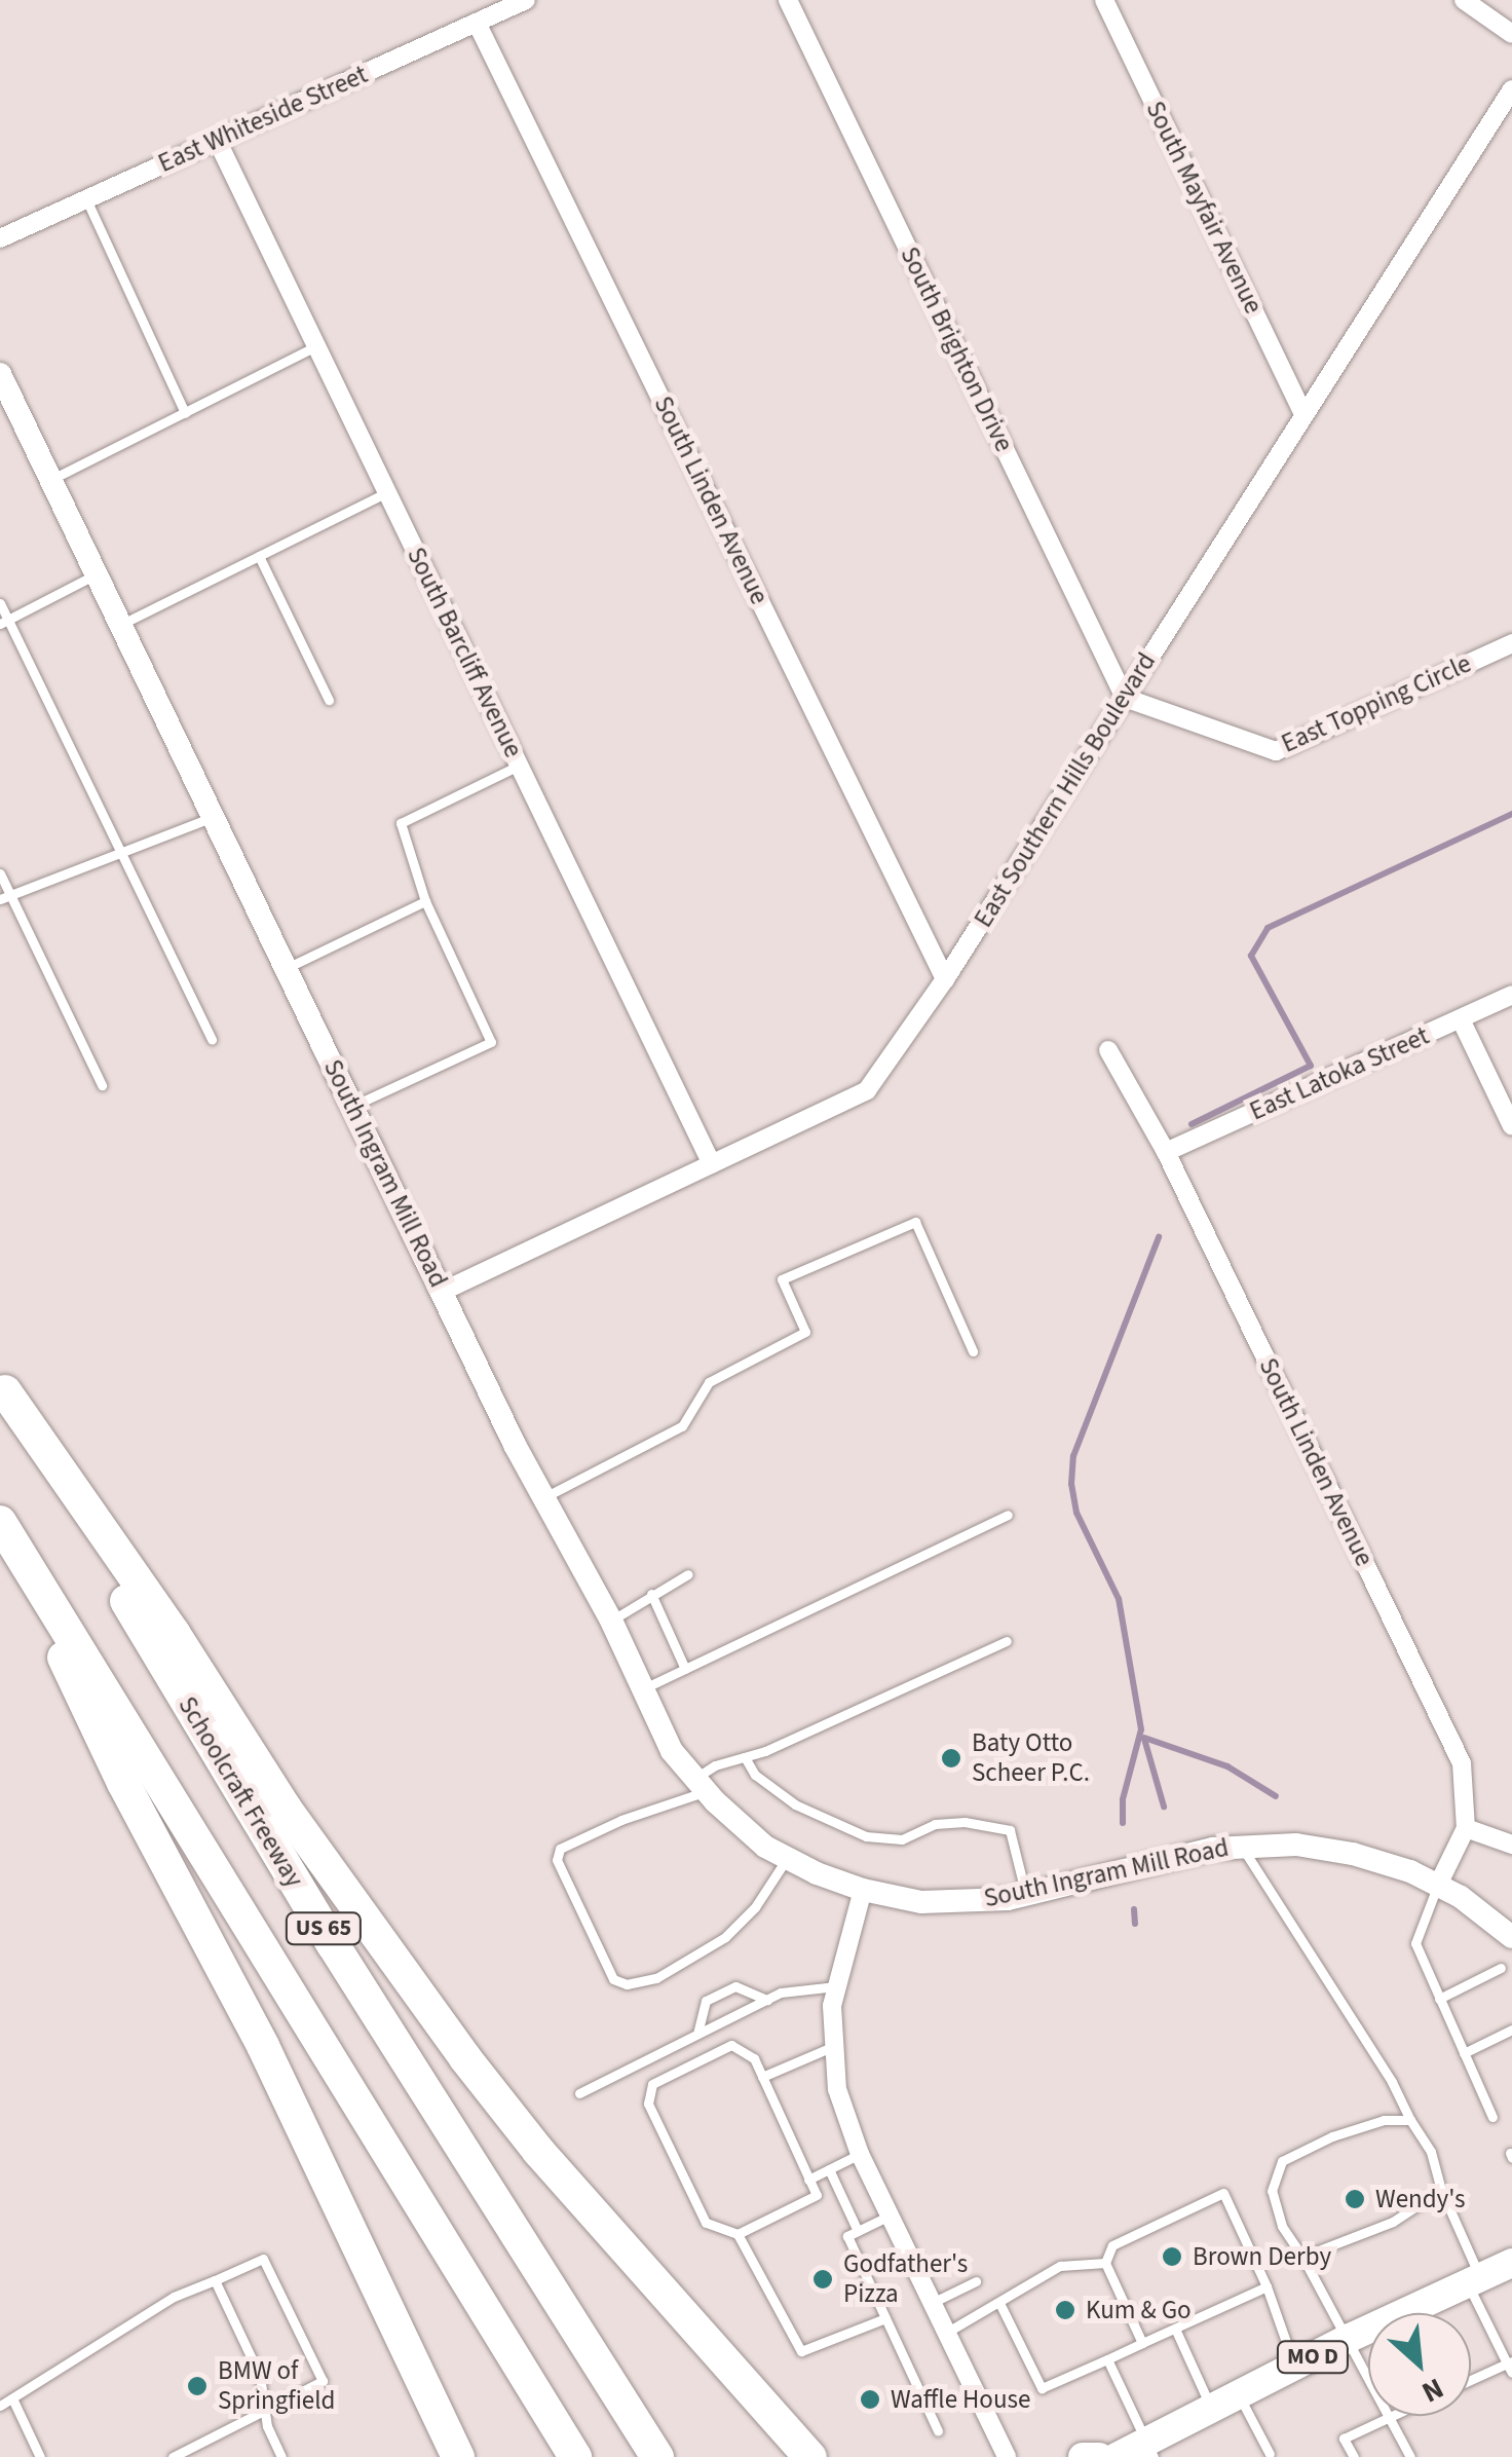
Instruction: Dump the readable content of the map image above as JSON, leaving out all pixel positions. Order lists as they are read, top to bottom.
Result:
{
  "streets": {
    "highway": ["Schoolcraft Freeway", "US 65"],
    "main road": ["MO D"],
    "street": [
      "East Whiteside Street",
      "South Mayfair Avenue",
      "South Brighton Drive",
      "South Linden Avenue",
      "South Barcliff Avenue",
      "East Topping Circle",
      "East Southern Hills Boulevard",
      "East Latoka Street",
      "South Ingram Mill Road"
    ]
  },
  "crossings": [
    ["East Whiteside Street", "South Linden Avenue"],
    ["East Whiteside Street", "South Barcliff Avenue"],
    ["South Mayfair Avenue", "East Southern Hills Boulevard"],
    ["South Brighton Drive", "East Topping Circle"],
    ["South Brighton Drive", "East Southern Hills Boulevard"],
    ["South Linden Avenue", "East Southern Hills Boulevard"],
    ["South Linden Avenue", "East Latoka Street"],
    ["South Barcliff Avenue", "East Southern Hills Boulevard"],
    ["East Topping Circle", "East Southern Hills Boulevard"],
    ["East Southern Hills Boulevard", "South Ingram Mill Road"]
  ],
  "places": [
    "Baty Otto Scheer P.C.",
    "Wendy's",
    "Brown Derby",
    "Godfather's Pizza",
    "Kum & Go",
    "BMW of Springfield",
    "Waffle House"
  ],
  "north": "bottom right"
}
